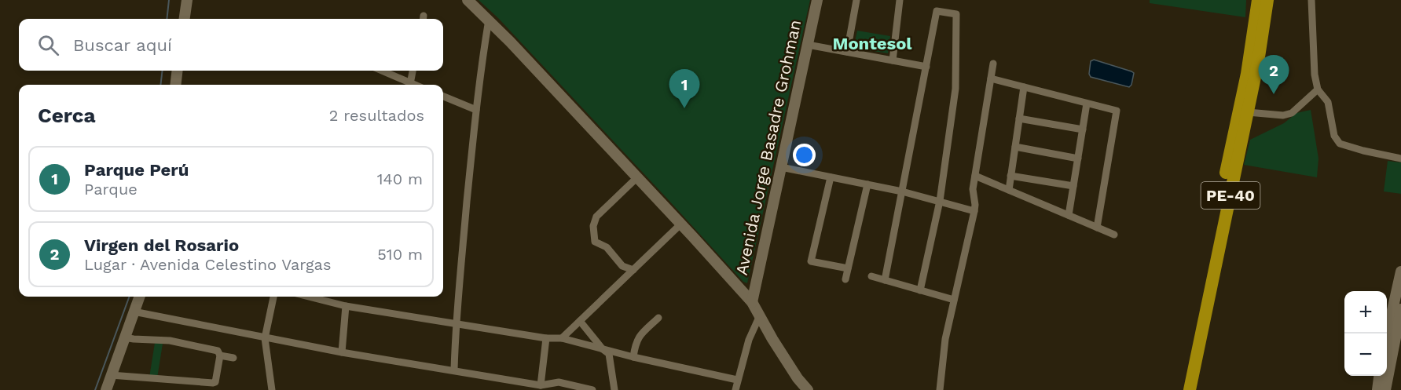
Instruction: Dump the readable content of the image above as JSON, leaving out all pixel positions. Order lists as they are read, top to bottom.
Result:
{
  "streets": {
    "highway": ["PE-40"],
    "main road": ["Avenida Jorge Basadre Grohman"]
  },
  "districts": ["Montesol"],
  "page": {
    "search": "Buscar aquí",
    "pins": ["2", "1"],
    "heading": ["Cerca", "2 resultados"],
    "list": [
      {
        "mark": "1",
        "name": "Parque Perú",
        "note": "Parque",
        "value": "140 m"
      },
      {
        "mark": "2",
        "name": "Virgen del Rosario",
        "note": "Lugar · Avenida Celestino Vargas",
        "value": "510 m"
      }
    ],
    "map_buttons": ["+", "−"]
  }
}
